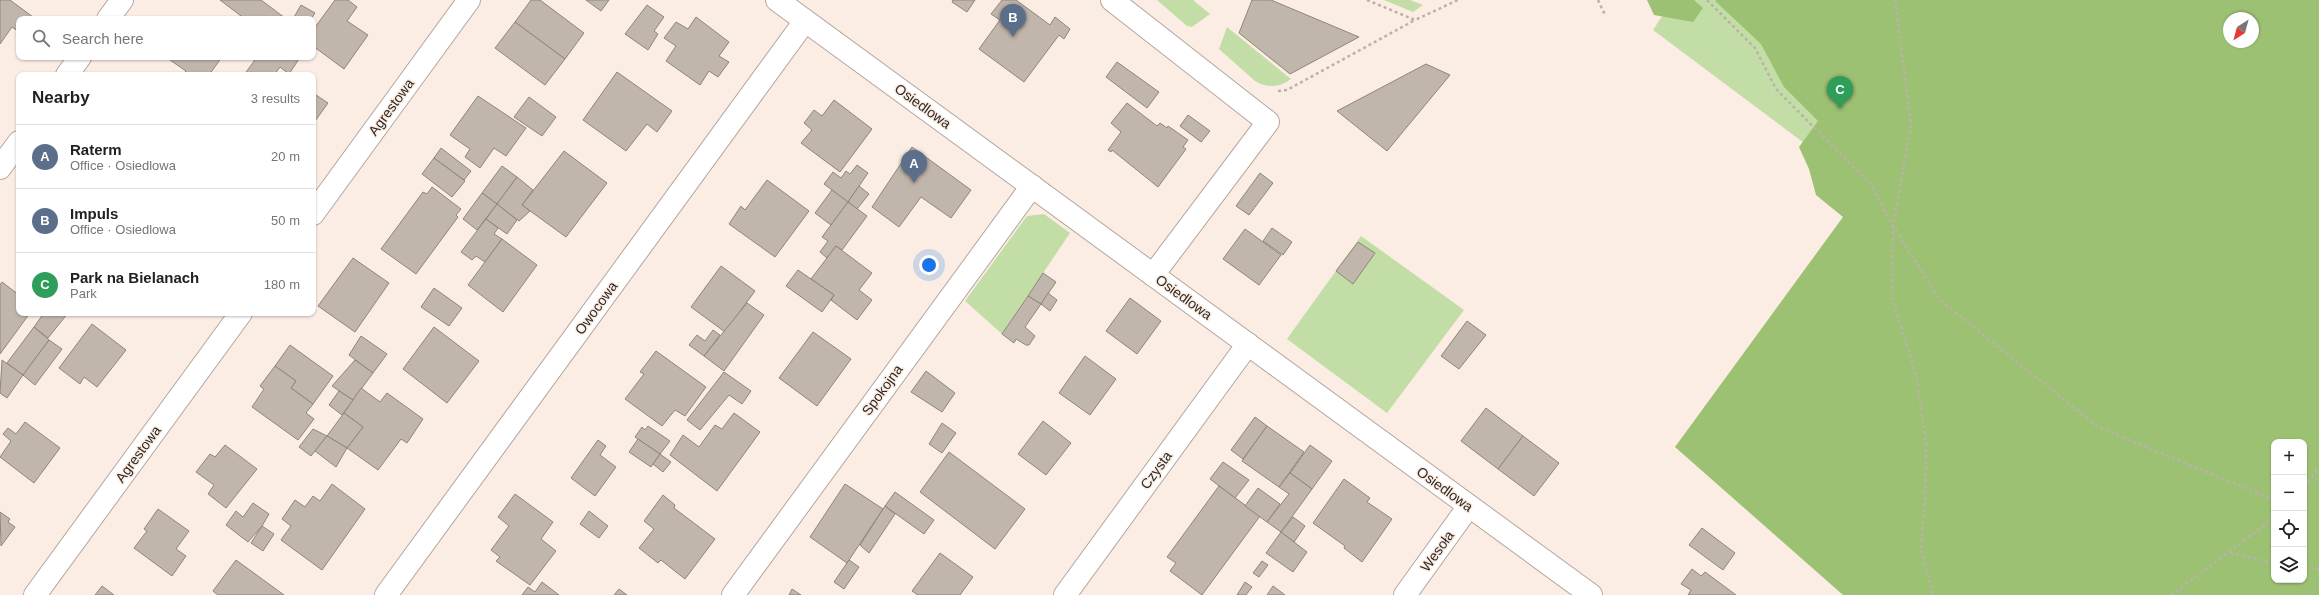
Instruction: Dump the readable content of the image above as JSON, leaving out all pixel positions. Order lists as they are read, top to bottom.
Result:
{
  "streets": {
    "street": [
      "Osiedlowa",
      "Agrestowa",
      "Owocowa",
      "Spokojna",
      "Czysta",
      "Wesoła"
    ]
  },
  "crossings": [
    ["Osiedlowa", "Owocowa"],
    ["Osiedlowa", "Spokojna"],
    ["Osiedlowa", "Czysta"],
    ["Osiedlowa", "Wesoła"]
  ],
  "north": "bottom left",
  "page": {
    "pins": ["B", "C", "A"],
    "search": "Search here",
    "heading": ["Nearby", "3 results"],
    "list": [
      {
        "mark": "A",
        "name": "Raterm",
        "note": "Office · Osiedlowa",
        "value": "20 m"
      },
      {
        "mark": "B",
        "name": "Impuls",
        "note": "Office · Osiedlowa",
        "value": "50 m"
      },
      {
        "mark": "C",
        "name": "Park na Bielanach",
        "note": "Park",
        "value": "180 m"
      }
    ],
    "map_buttons": ["+", "−"]
  }
}
